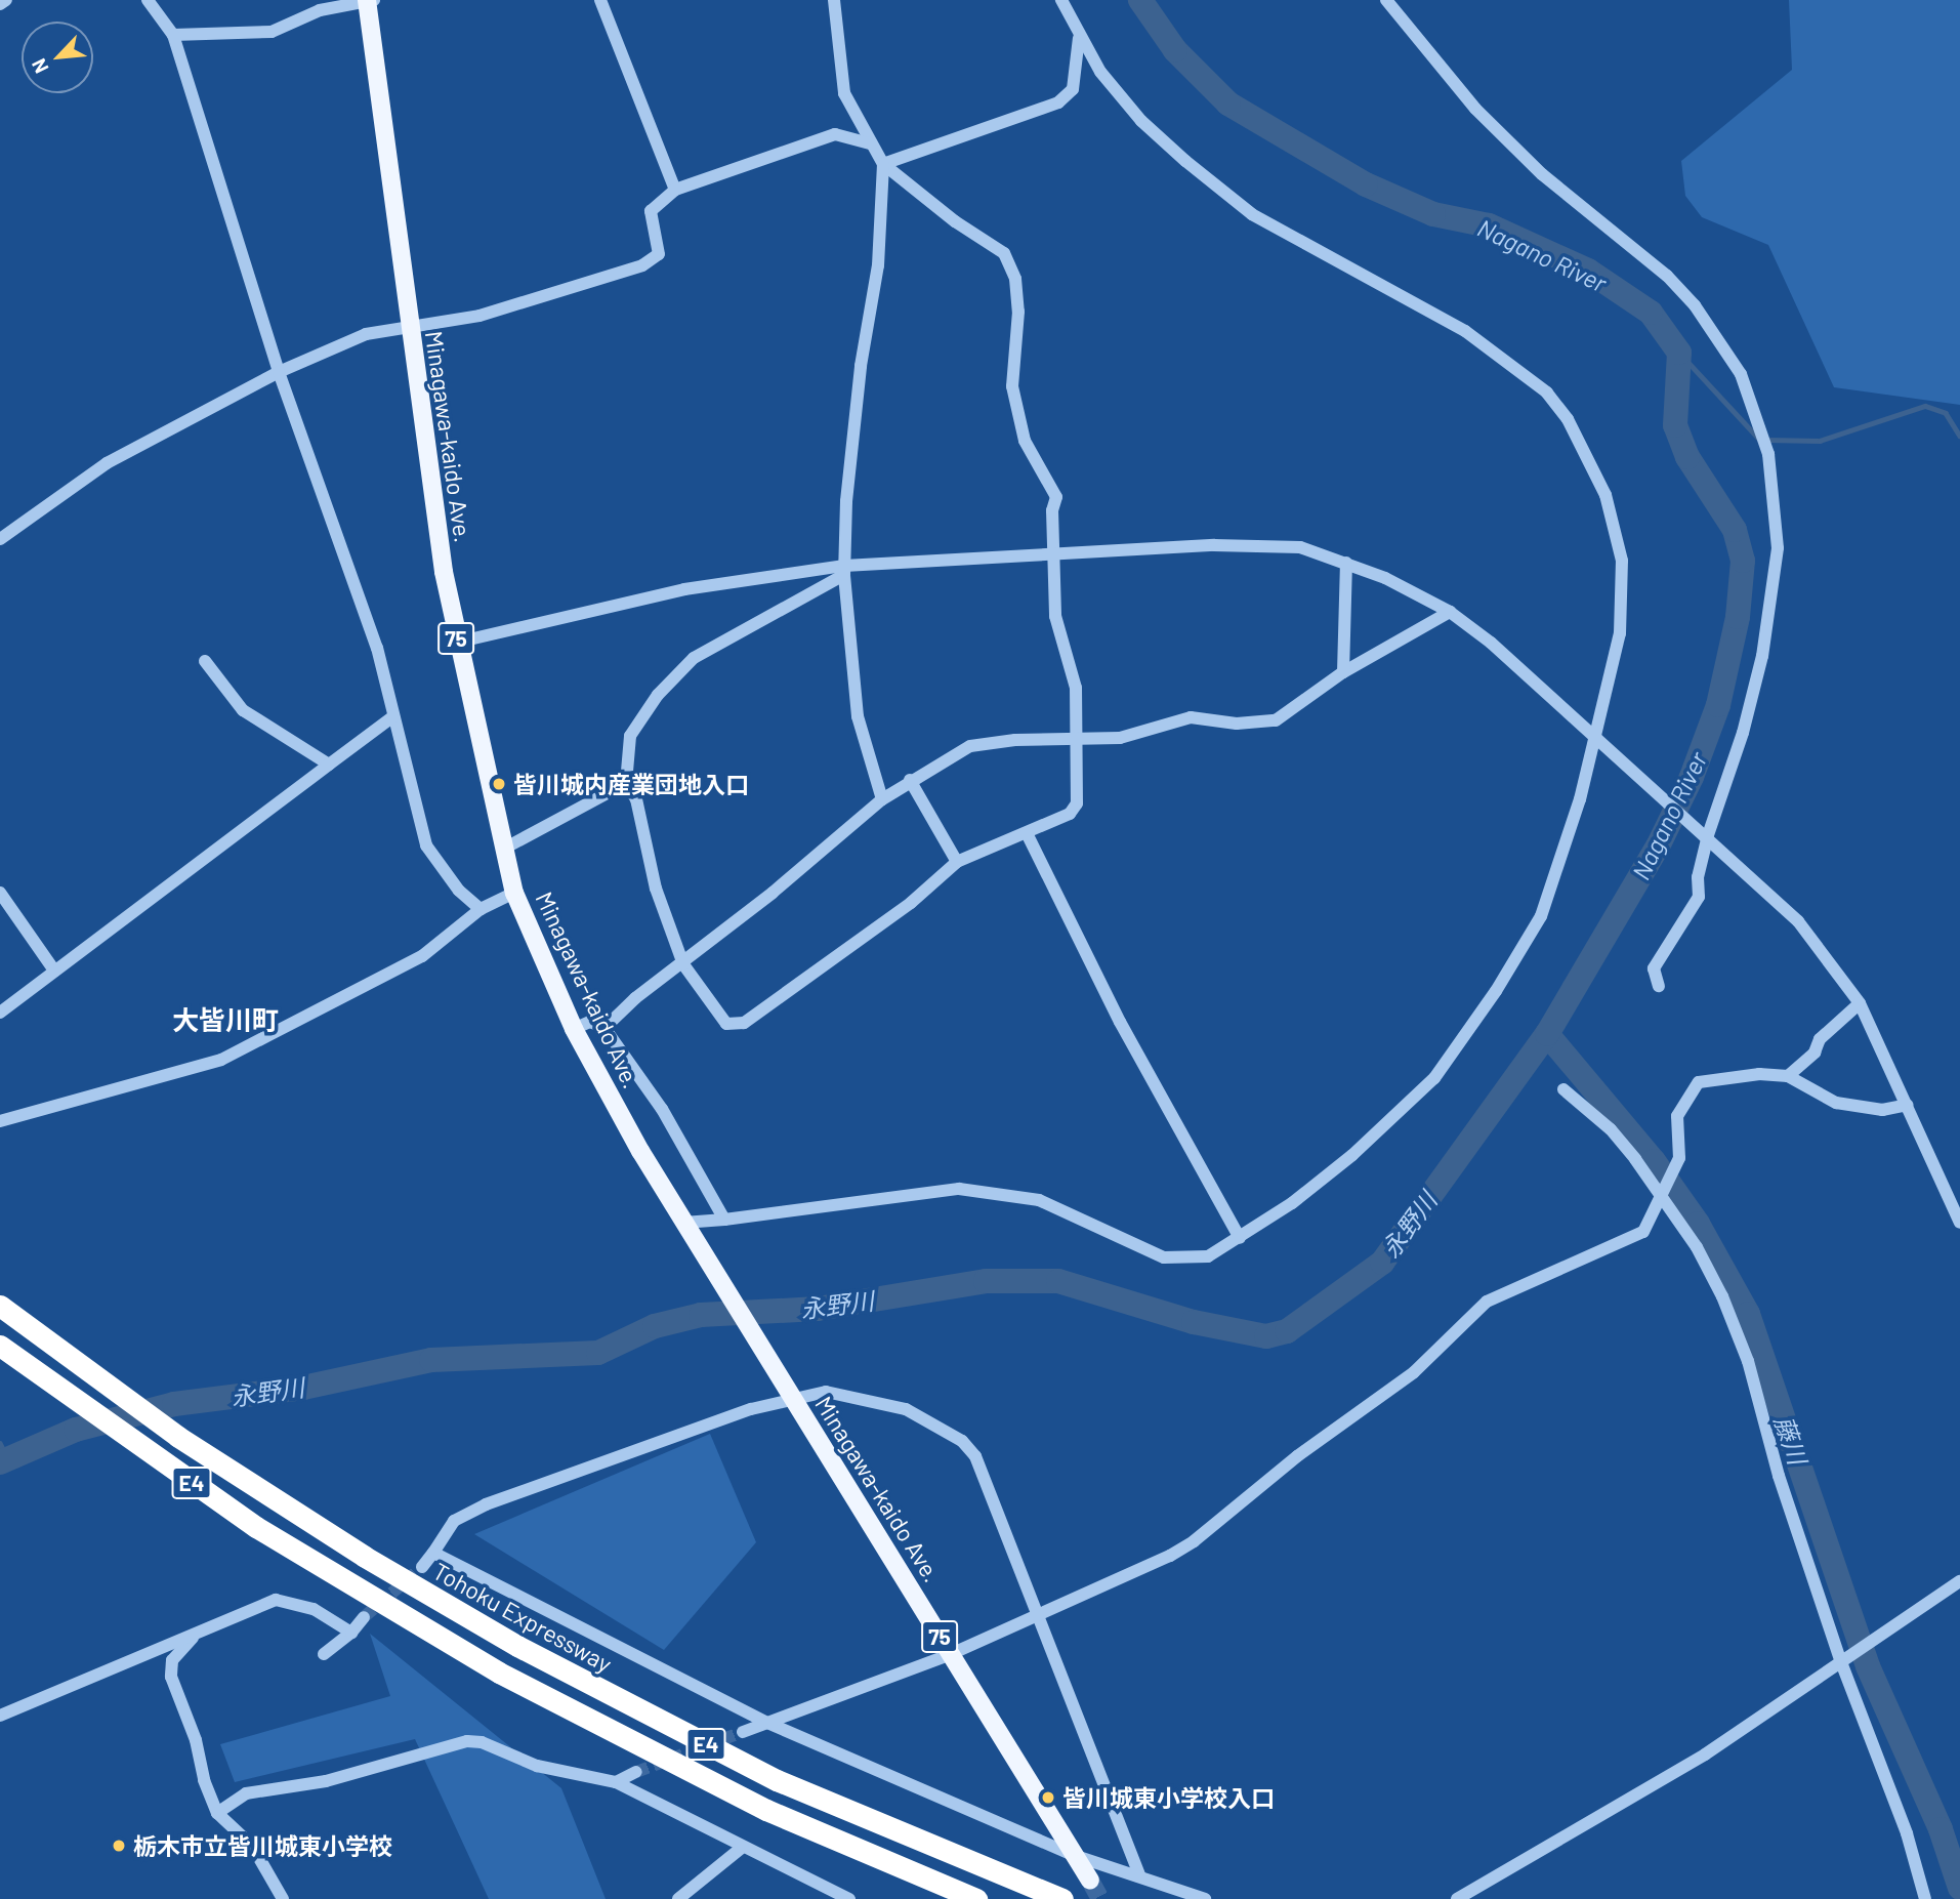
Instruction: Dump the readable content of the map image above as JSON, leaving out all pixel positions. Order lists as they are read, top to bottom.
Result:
{
  "streets": {
    "highway": ["E4", "Tohoku Expressway"],
    "main road": ["Minagawa-kaido Ave.", "75"]
  },
  "districts": ["大皆川町"],
  "water": ["Nagano River", "永野川", "藤川"],
  "places": ["皆川城内産業団地入口", "皆川城東小学校入口", "栃木市立皆川城東小学校"],
  "north": "bottom left"
}
